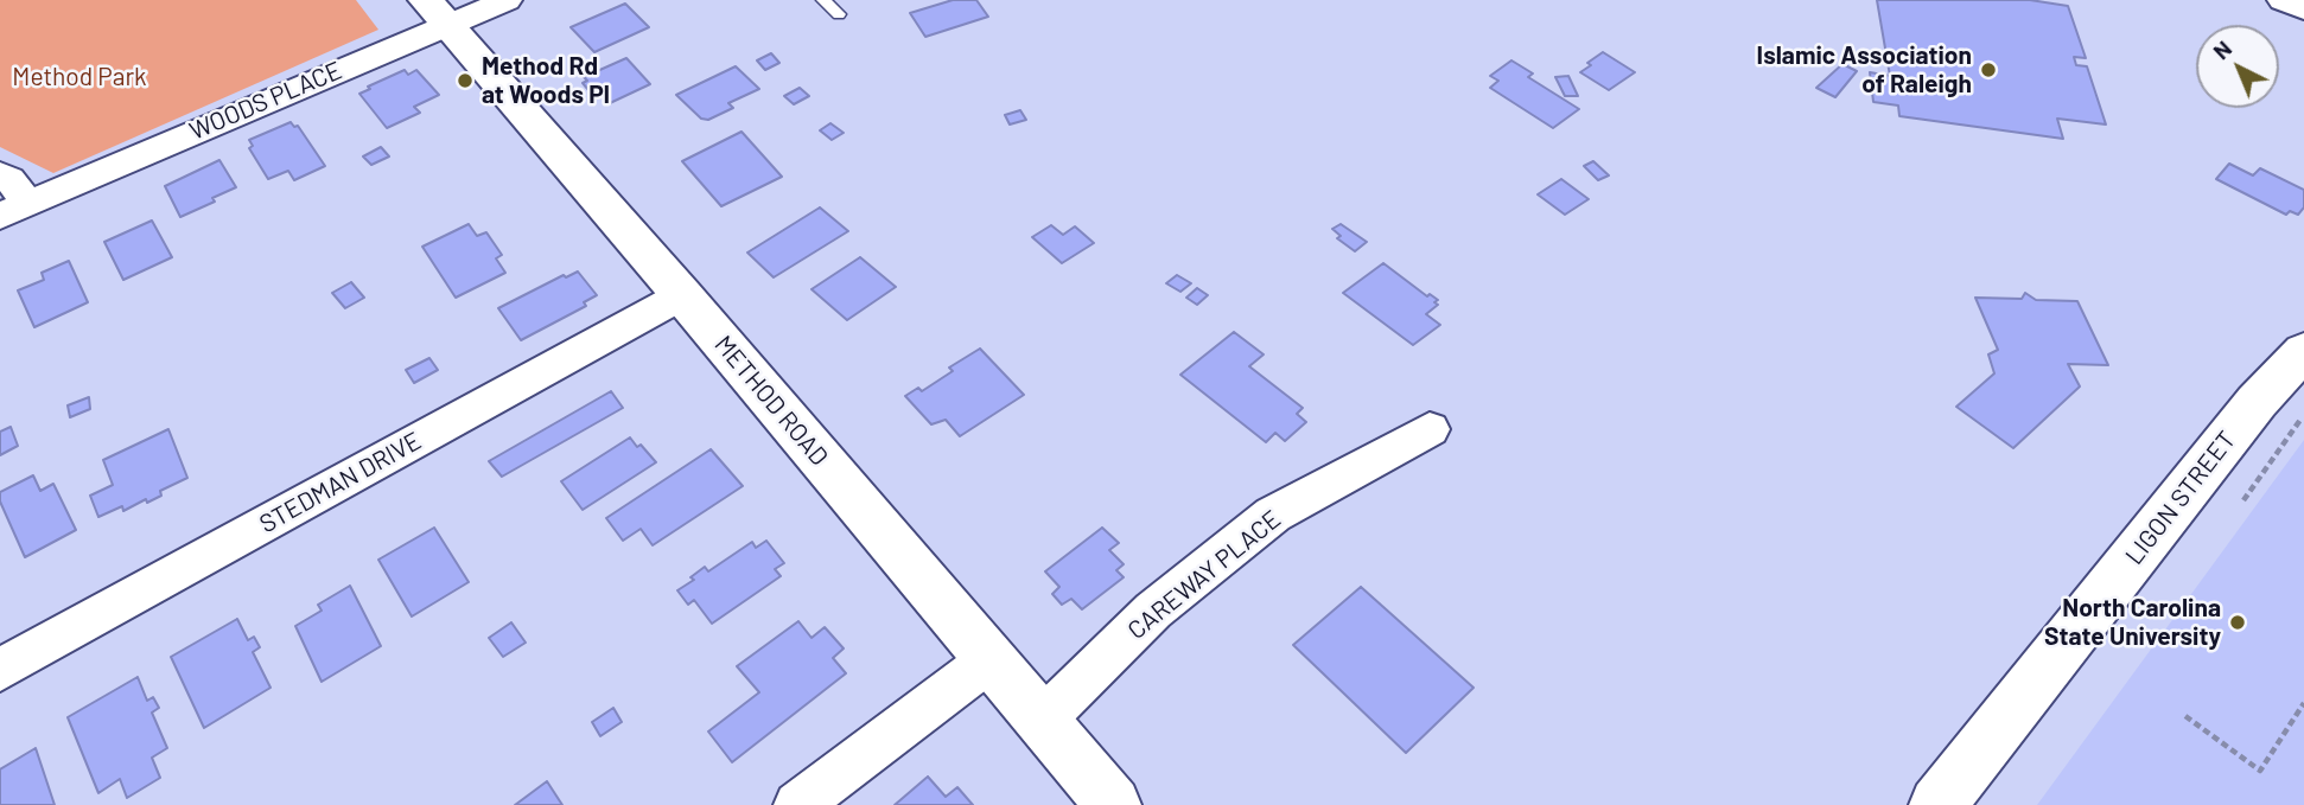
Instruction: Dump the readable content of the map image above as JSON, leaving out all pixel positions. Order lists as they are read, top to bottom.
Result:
{
  "streets": {
    "street": [
      "WOODS PLACE",
      "METHOD ROAD",
      "STEDMAN DRIVE",
      "LIGON STREET",
      "CAREWAY PLACE"
    ]
  },
  "crossings": [
    ["WOODS PLACE", "METHOD ROAD"],
    ["METHOD ROAD", "STEDMAN DRIVE"],
    ["METHOD ROAD", "CAREWAY PLACE"]
  ],
  "parks": ["Method Park"],
  "places": ["Islamic Association of Raleigh", "Method Rd at Woods Pl", "North Carolina State University"],
  "north": "top left"
}
